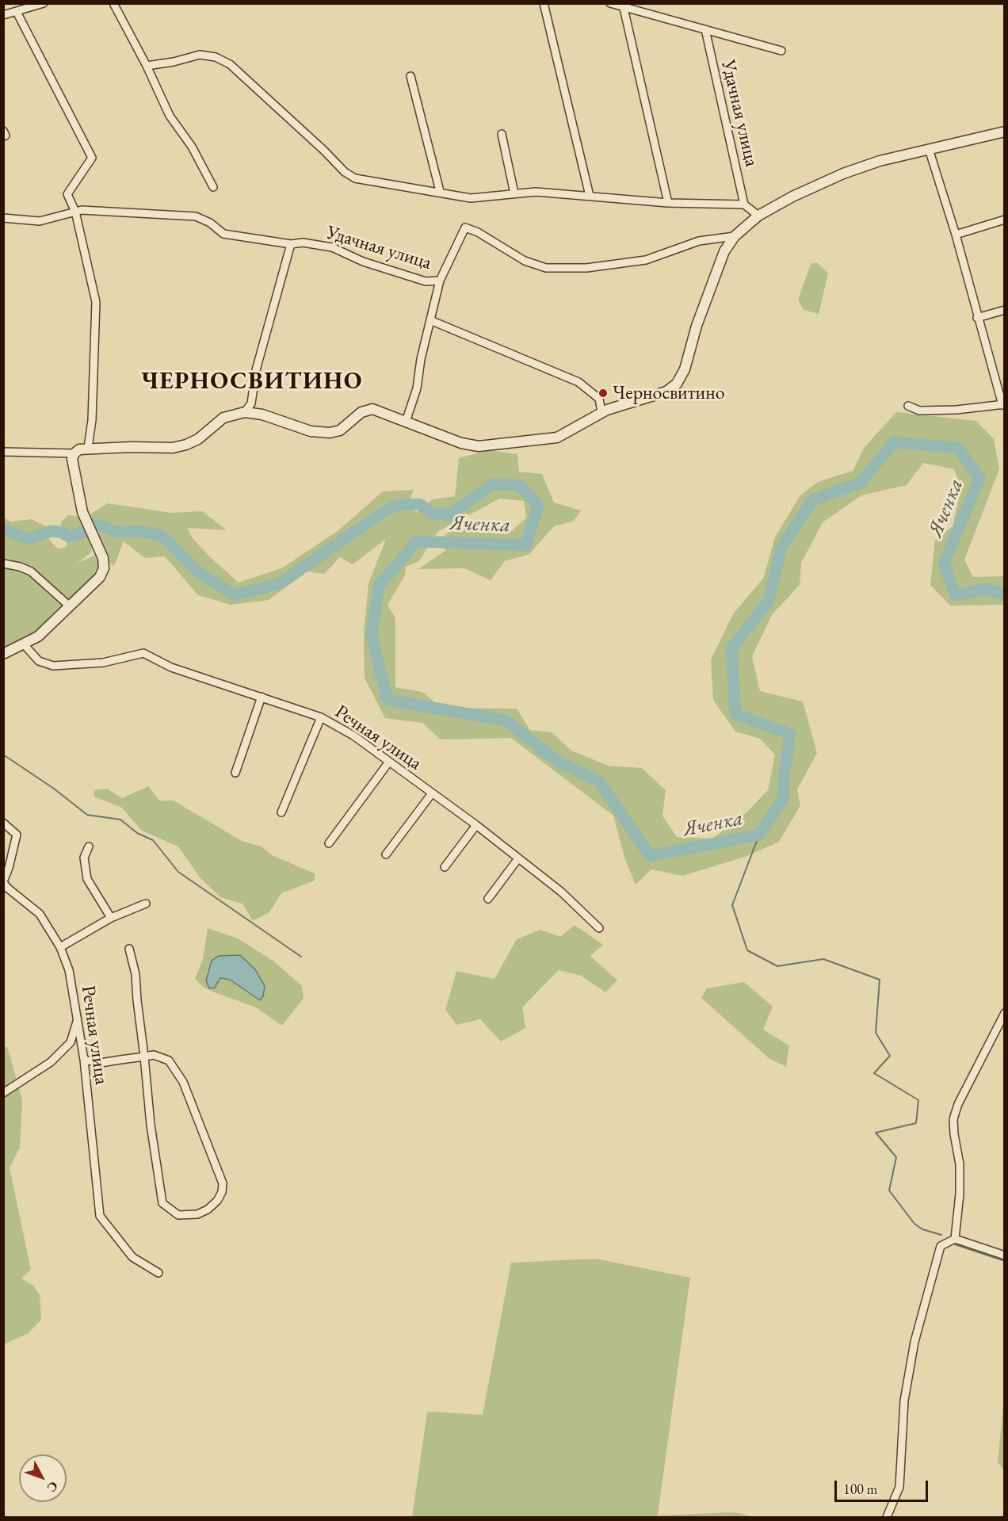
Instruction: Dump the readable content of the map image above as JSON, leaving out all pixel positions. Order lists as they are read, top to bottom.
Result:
{
  "streets": {
    "street": ["Удачная улица", "Речная улица"]
  },
  "districts": ["ЧЕРНОСВИТИНО"],
  "water": ["Яченка"],
  "places": ["Черносвитино"],
  "scale_bar": "100 m",
  "north": "bottom right"
}
